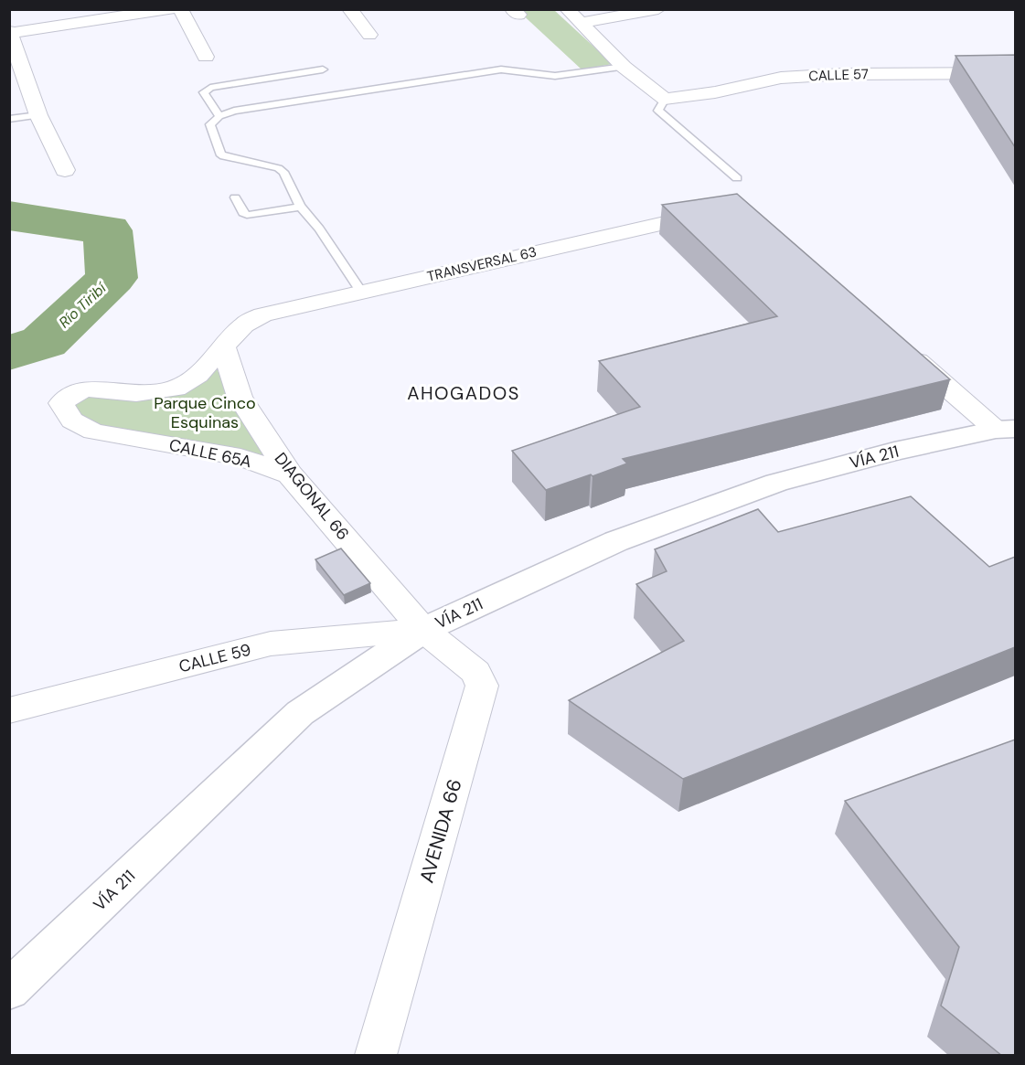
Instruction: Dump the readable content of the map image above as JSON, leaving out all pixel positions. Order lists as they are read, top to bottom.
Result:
{
  "streets": {
    "main road": ["VÍA 211"],
    "street": [
      "CALLE 57",
      "TRANSVERSAL 63",
      "CALLE 65A",
      "DIAGONAL 66",
      "CALLE 59",
      "AVENIDA 66"
    ]
  },
  "crossings": [
    ["TRANSVERSAL 63", "CALLE 65A"],
    ["TRANSVERSAL 63", "DIAGONAL 66"],
    ["CALLE 65A", "DIAGONAL 66"],
    ["VÍA 211", "DIAGONAL 66"],
    ["VÍA 211", "CALLE 59"],
    ["VÍA 211", "AVENIDA 66"],
    ["DIAGONAL 66", "CALLE 59"],
    ["DIAGONAL 66", "AVENIDA 66"],
    ["CALLE 59", "AVENIDA 66"]
  ],
  "districts": ["AHOGADOS"],
  "water": ["Río Tiribí"],
  "parks": ["Parque Cinco Esquinas"]
}
